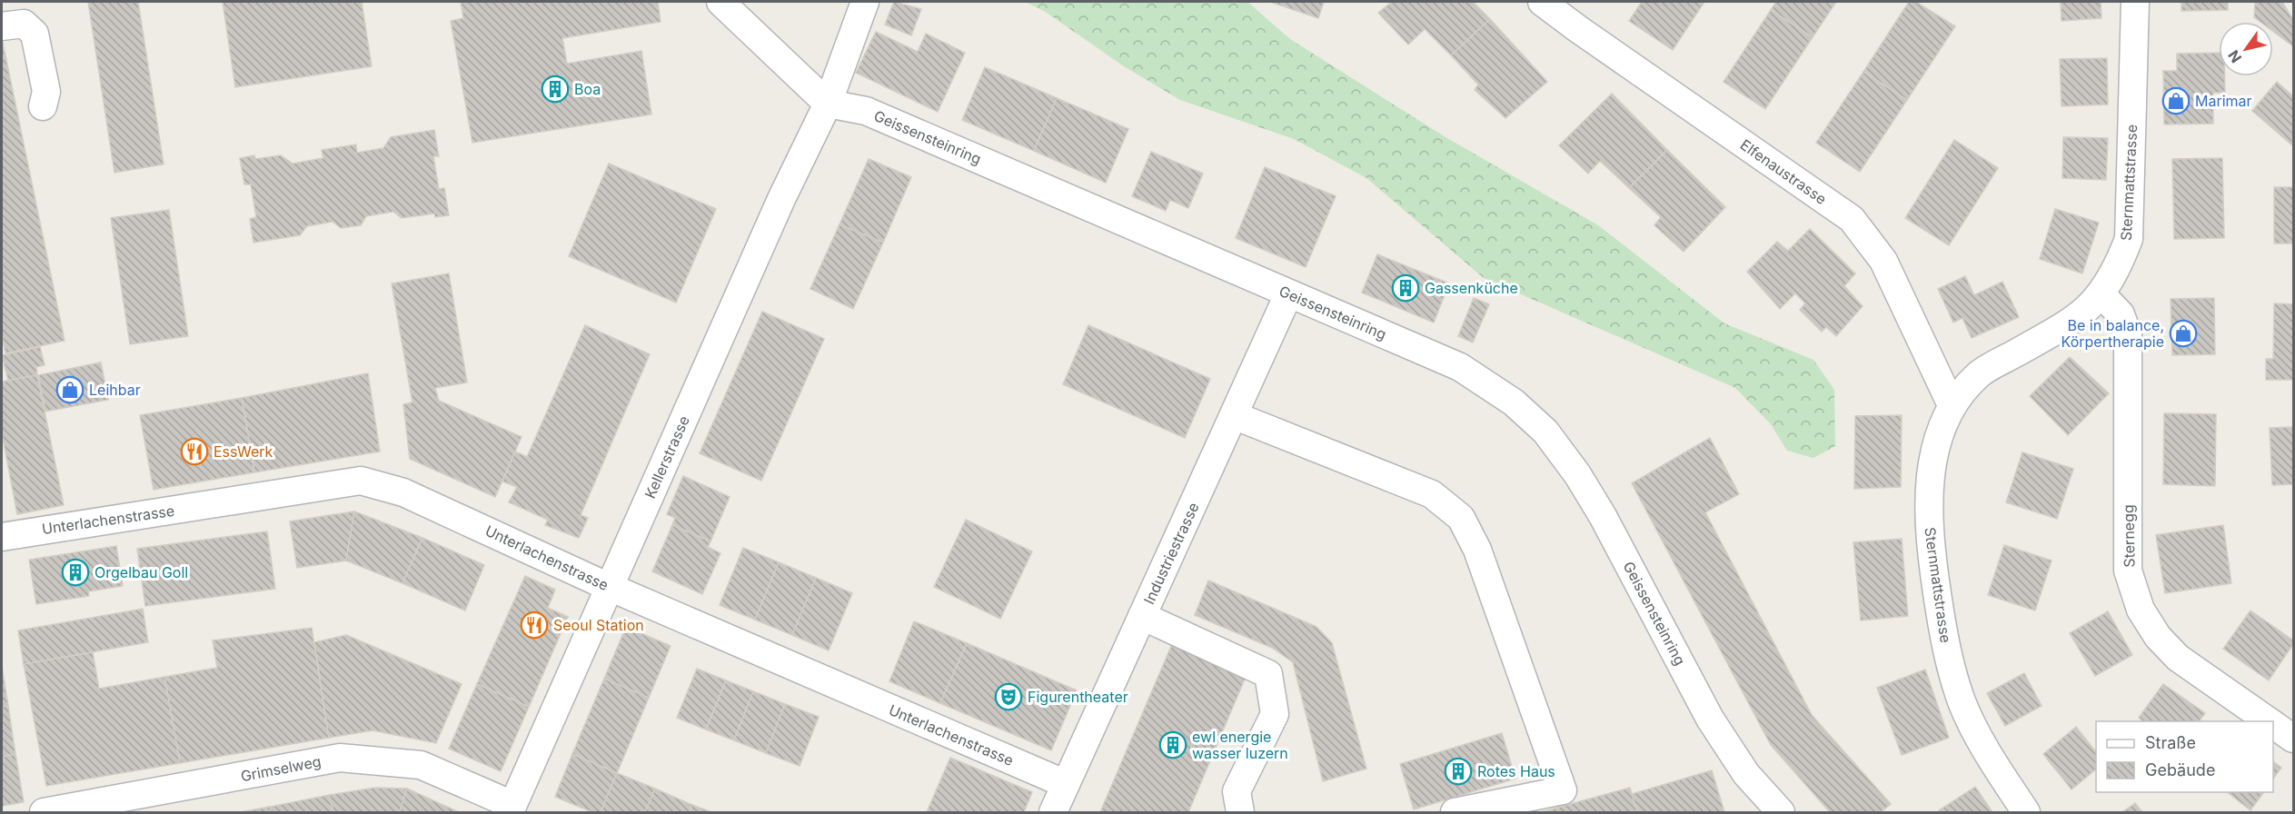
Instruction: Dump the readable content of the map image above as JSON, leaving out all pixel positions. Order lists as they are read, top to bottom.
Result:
{
  "streets": {
    "street": [
      "Geissensteinring",
      "Elfenaustrasse",
      "Sternmattstrasse",
      "Kellerstrasse",
      "Unterlachenstrasse",
      "Sternegg",
      "Industriestrasse",
      "Grimselweg"
    ]
  },
  "crossings": [
    ["Geissensteinring", "Kellerstrasse"],
    ["Geissensteinring", "Industriestrasse"],
    ["Elfenaustrasse", "Sternmattstrasse"],
    ["Sternmattstrasse", "Sternegg"],
    ["Kellerstrasse", "Unterlachenstrasse"],
    ["Kellerstrasse", "Grimselweg"],
    ["Unterlachenstrasse", "Industriestrasse"]
  ],
  "places": {
    "building": [
      "Boa",
      "Gassenküche",
      "Orgelbau Goll",
      "ewl energie wasser luzern",
      "Rotes Haus"
    ],
    "shop": ["Marimar", "Be in balance, Körpertherapie", "Leihbar"],
    "restaurant": ["EssWerk", "Seoul Station"],
    "theatre": ["Figurentheater"]
  },
  "legend": ["Straße", "Gebäude"],
  "north": "bottom left"
}
